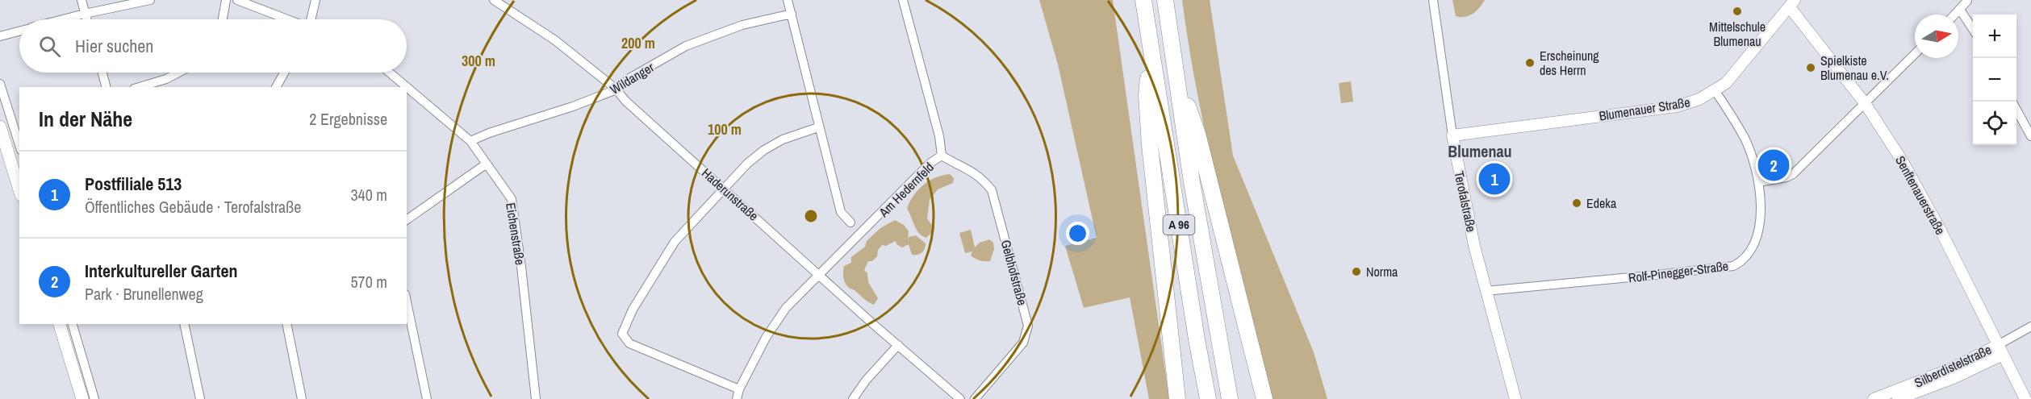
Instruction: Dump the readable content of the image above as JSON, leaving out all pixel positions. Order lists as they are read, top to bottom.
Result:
{
  "streets": {
    "highway": ["A 96"],
    "street": [
      "Wildanger",
      "Blumenauer Straße",
      "Am Hedernfeld",
      "Haderunstraße",
      "Senftenauerstraße",
      "Terofalstraße",
      "Eichenstraße",
      "Rolf-Pinegger-Straße",
      "Gelbhofstraße",
      "Silberdistelstraße"
    ]
  },
  "crossings": [
    ["Wildanger", "Haderunstraße"],
    ["Wildanger", "Eichenstraße"],
    ["Blumenauer Straße", "Senftenauerstraße"],
    ["Blumenauer Straße", "Terofalstraße"],
    ["Blumenauer Straße", "Rolf-Pinegger-Straße"],
    ["Am Hedernfeld", "Haderunstraße"],
    ["Am Hedernfeld", "Gelbhofstraße"],
    ["Senftenauerstraße", "Silberdistelstraße"],
    ["Terofalstraße", "Rolf-Pinegger-Straße"]
  ],
  "districts": ["Blumenau"],
  "places": [
    "Mittelschule Blumenau",
    "Erscheinung des Herrn",
    "Spielkiste Blumenau e.V.",
    "Edeka",
    "Norma"
  ],
  "north": "right",
  "page": {
    "map_buttons": ["+", "−"],
    "search": "Hier suchen",
    "heading": ["In der Nähe", "2 Ergebnisse"],
    "pins": ["2", "1"],
    "list": [
      {
        "mark": "1",
        "name": "Postfiliale 513",
        "note": "Öffentliches Gebäude · Terofalstraße",
        "value": "340 m"
      },
      {
        "mark": "2",
        "name": "Interkultureller Garten",
        "note": "Park · Brunellenweg",
        "value": "570 m"
      }
    ]
  },
  "rings": ["200 m", "300 m", "100 m"]
}
